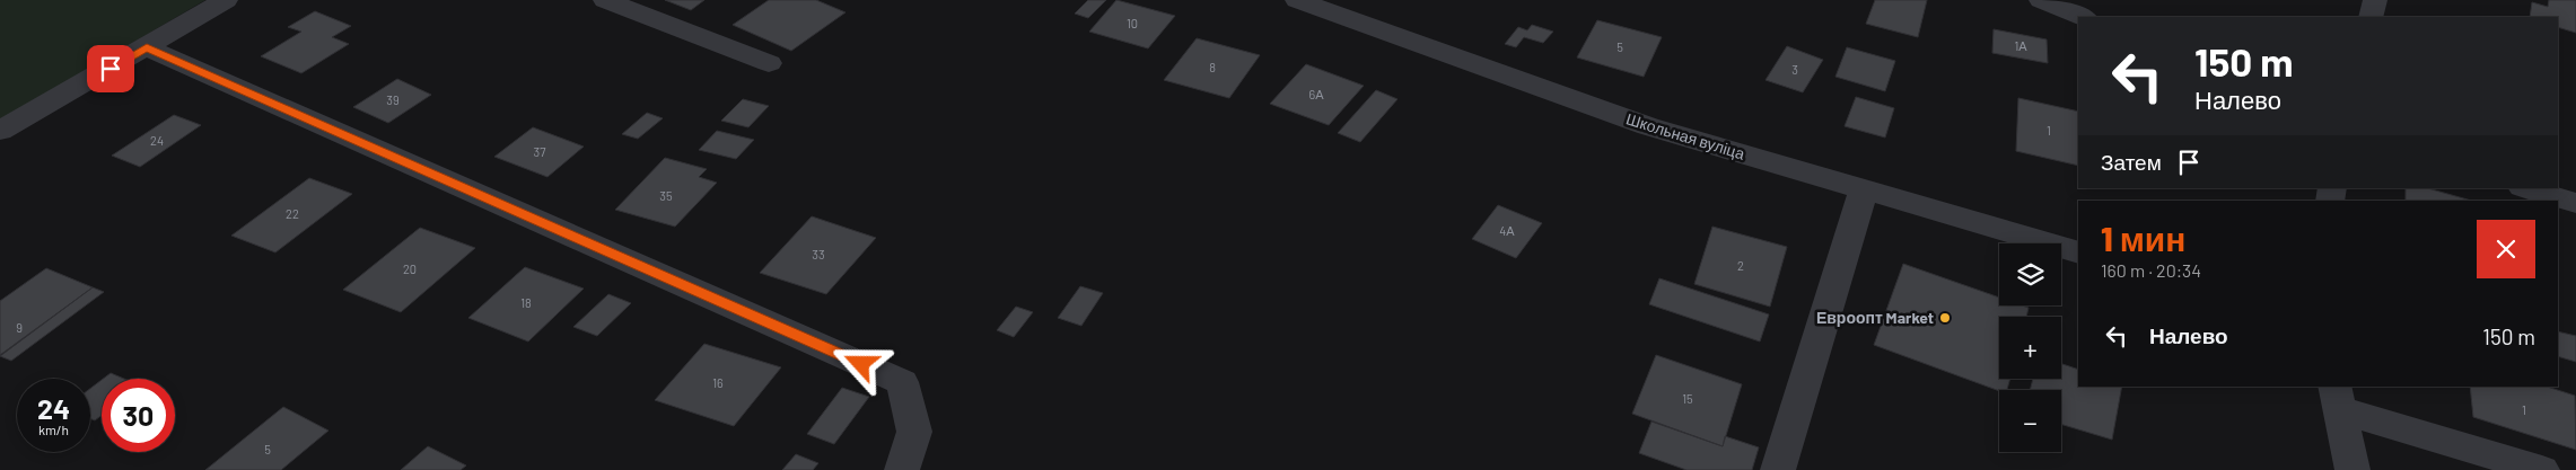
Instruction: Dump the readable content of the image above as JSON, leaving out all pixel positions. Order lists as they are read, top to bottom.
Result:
{
  "streets": {
    "street": ["Школьная вуліца"]
  },
  "places": ["Евроопт Market"],
  "house_numbers": [
    "10",
    "1А",
    "5",
    "8",
    "3",
    "6А",
    "39",
    "1",
    "24",
    "37",
    "35",
    "22",
    "4А",
    "33",
    "2",
    "20",
    "18",
    "9",
    "16",
    "15",
    "1",
    "5"
  ],
  "page": {
    "turn": ["150 m", "Налево"],
    "then": "Затем",
    "heading": ["1 мин", "160 m · 20:34"],
    "map_buttons": ["+", "−"],
    "list": [
      {
        "name": "Налево",
        "value": "150 m"
      }
    ],
    "speed": "24 km/h",
    "limit": "30"
  }
}
